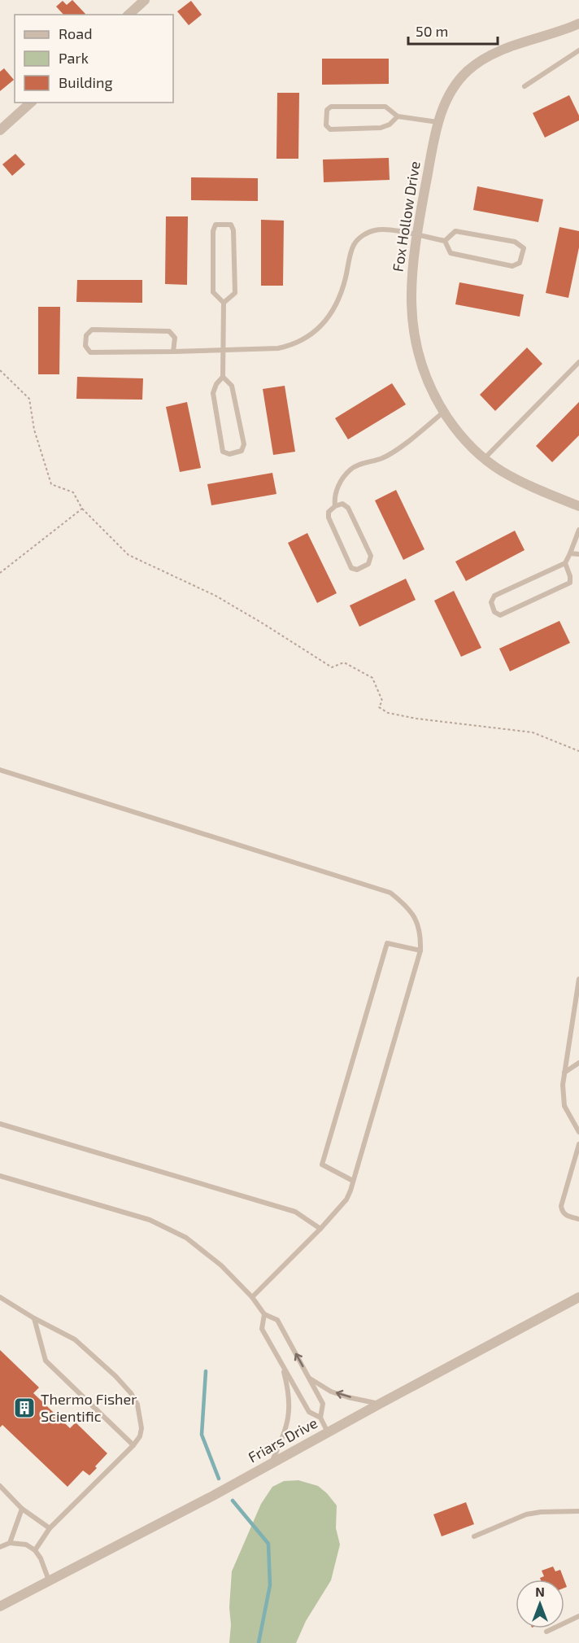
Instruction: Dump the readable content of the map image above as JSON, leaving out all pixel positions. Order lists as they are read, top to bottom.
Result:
{
  "streets": {
    "street": ["Fox Hollow Drive", "Friars Drive"]
  },
  "places": {
    "building": ["Thermo Fisher Scientific"]
  },
  "legend": ["Road", "Park", "Building"],
  "scale_bar": "50 m",
  "north": "top"
}
